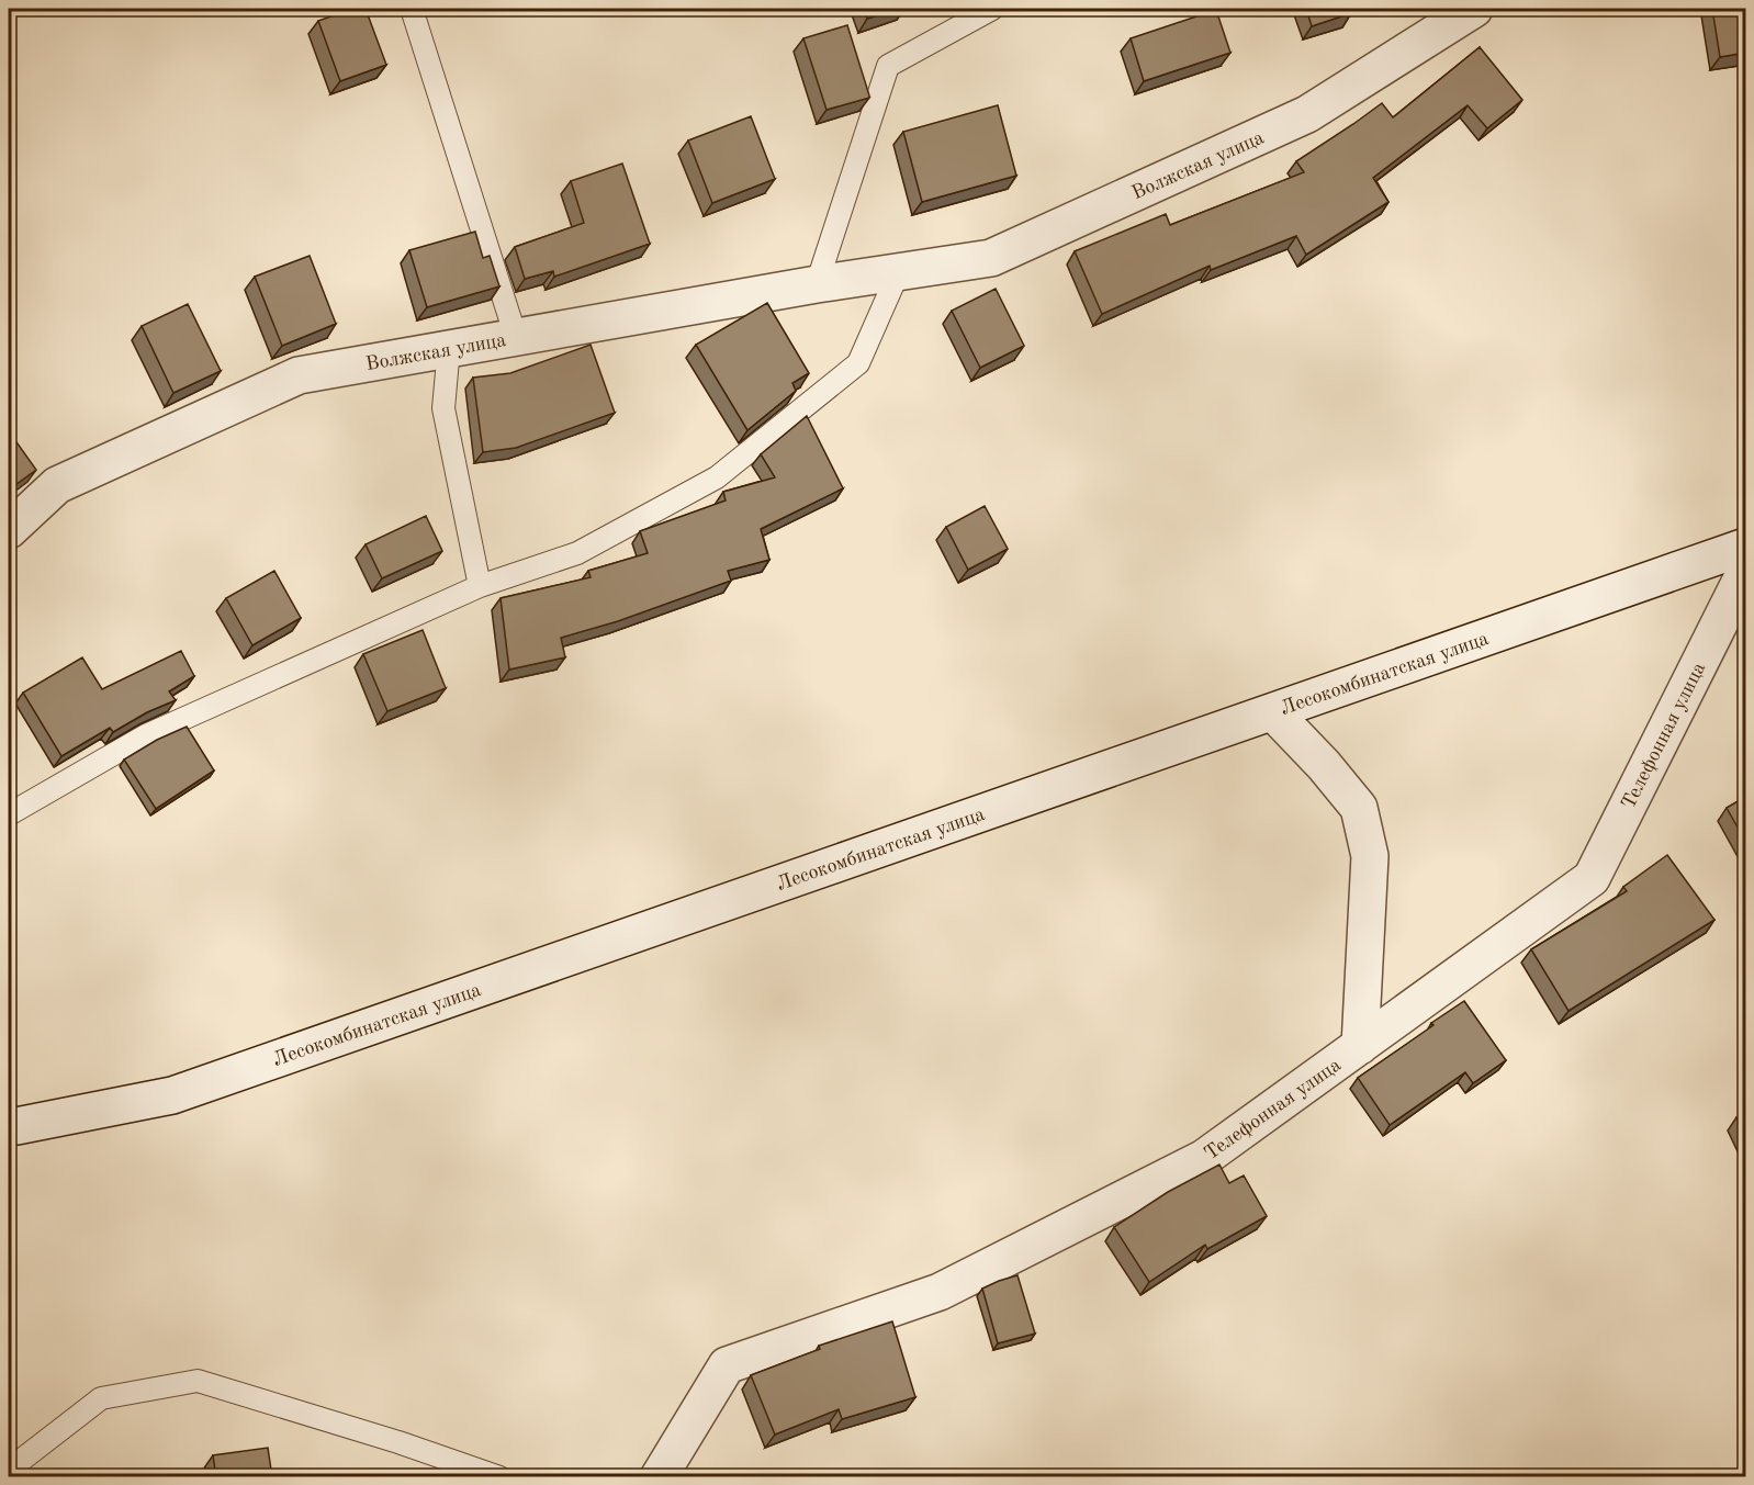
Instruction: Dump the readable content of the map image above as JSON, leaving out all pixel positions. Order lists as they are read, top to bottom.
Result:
{
  "streets": {
    "street": ["Волжская улица", "Лесокомбинатская улица", "Телефонная улица"]
  }
}
